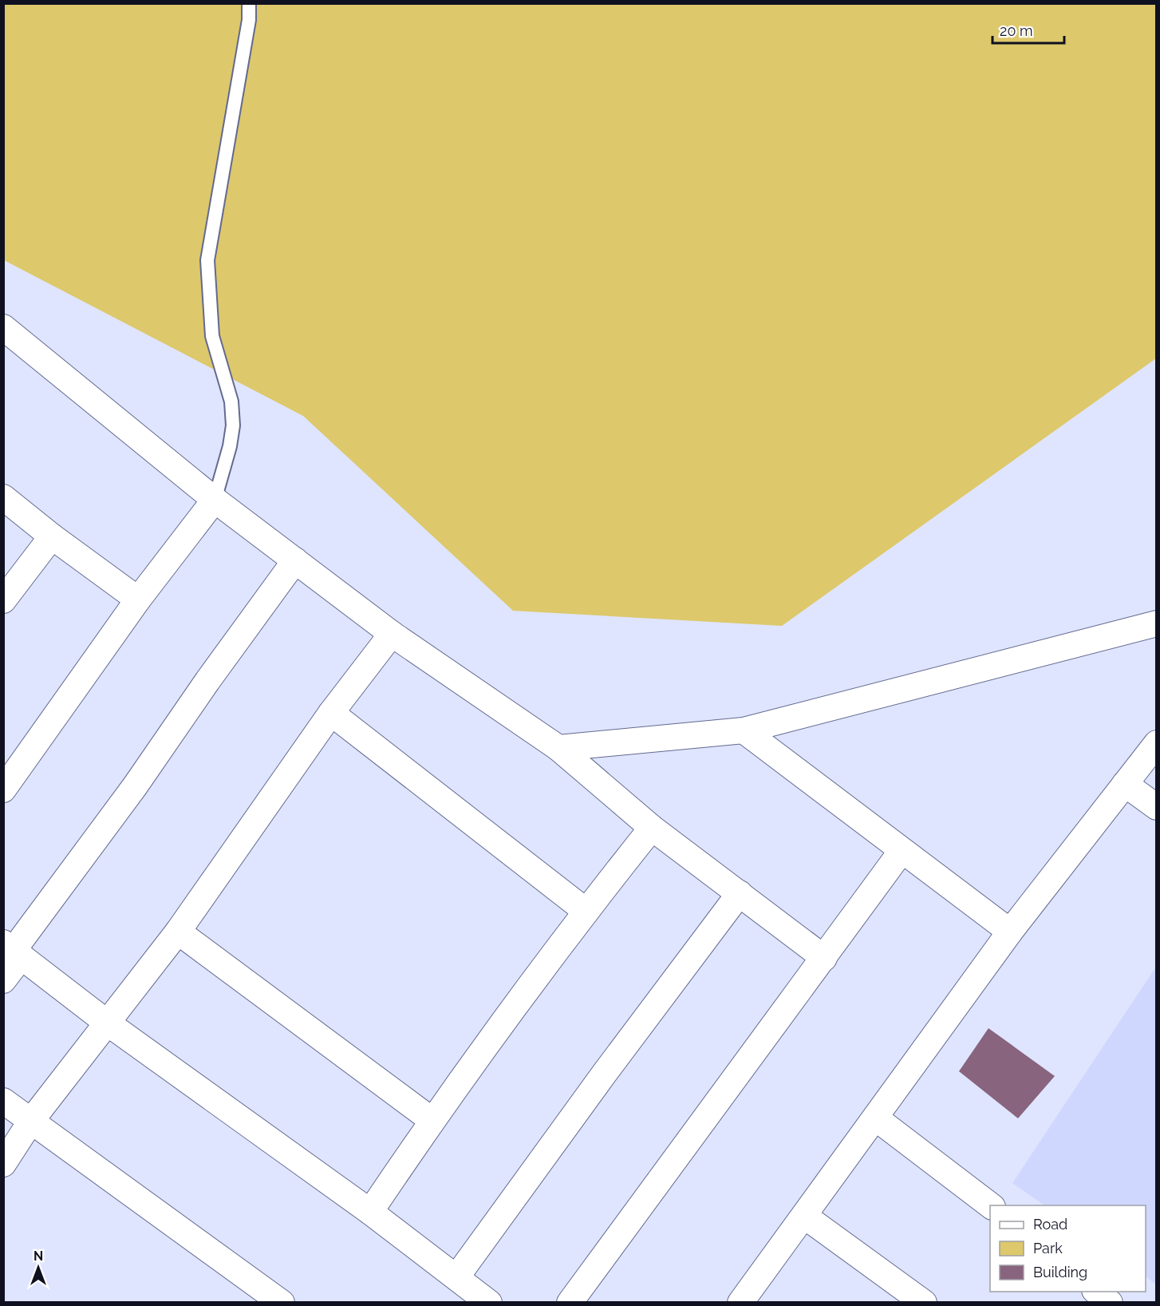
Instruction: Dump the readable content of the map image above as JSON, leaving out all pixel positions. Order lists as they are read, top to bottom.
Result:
{
  "legend": ["Road", "Park", "Building"],
  "scale_bar": "20 m",
  "north": "top"
}
